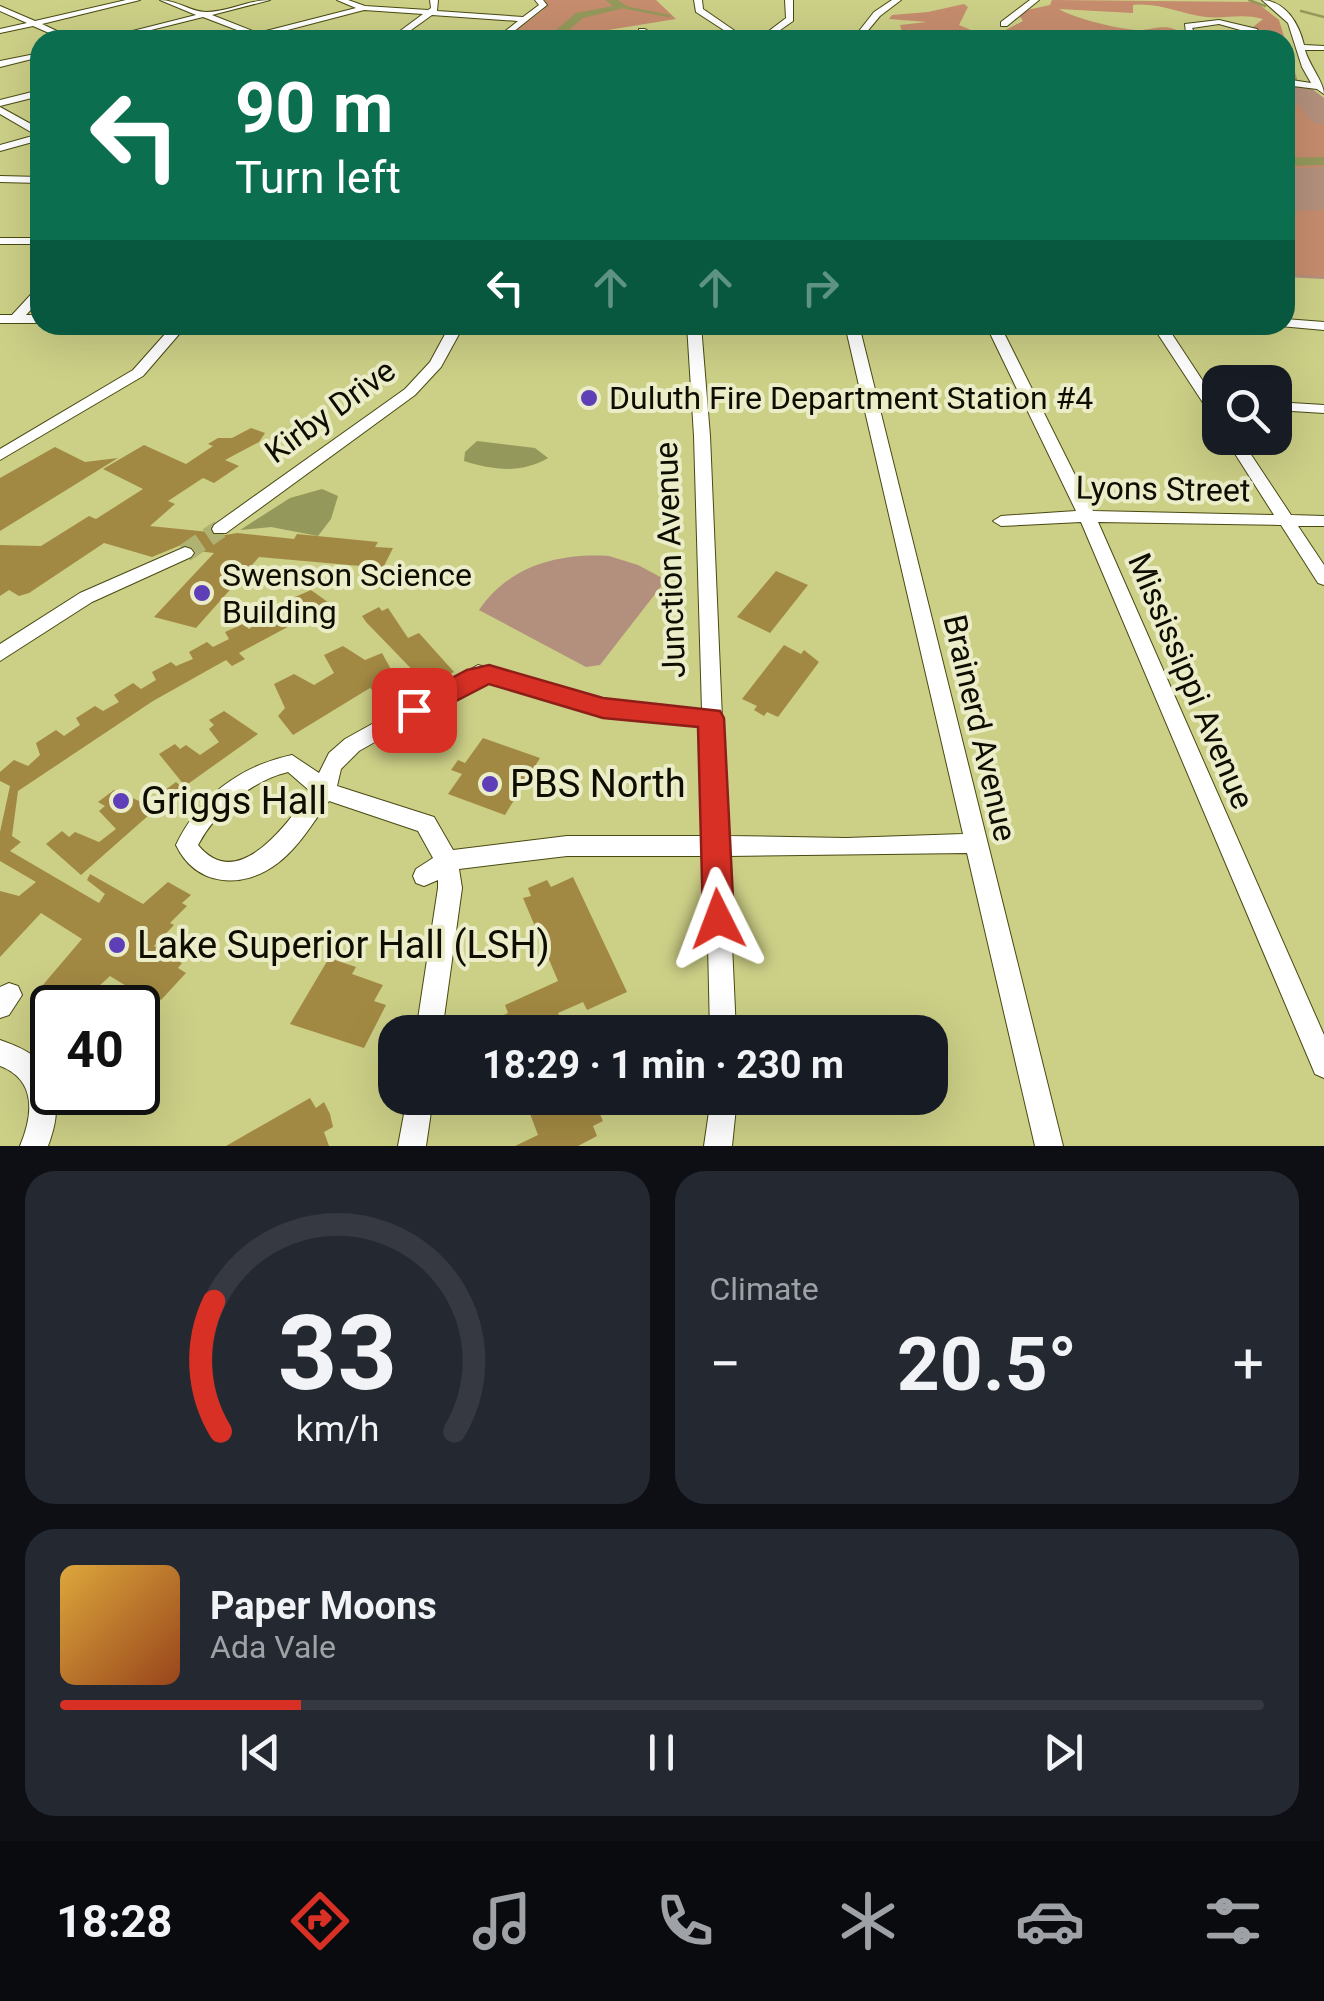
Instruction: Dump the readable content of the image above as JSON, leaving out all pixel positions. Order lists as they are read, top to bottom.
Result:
{
  "streets": {
    "street": [
      "Kirby Drive",
      "Lyons Street",
      "Junction Avenue",
      "Mississippi Avenue",
      "Brainerd Avenue"
    ]
  },
  "crossings": [
    ["Lyons Street", "Mississippi Avenue"]
  ],
  "places": [
    "Duluth Fire Department Station #4",
    "Swenson Science Building",
    "PBS North",
    "Griggs Hall",
    "Lake Superior Hall (LSH)"
  ],
  "page": {
    "turn": ["90 m", "Turn left"],
    "limit": "40",
    "trip": "18:29 · 1 min · 230 m",
    "tile": "Climate",
    "heat": ["−", "20.5°", "+"],
    "song": ["Paper Moons", "Ada Vale"],
    "tabs": "18:28",
    "gauge": ["33", "km/h"]
  }
}
